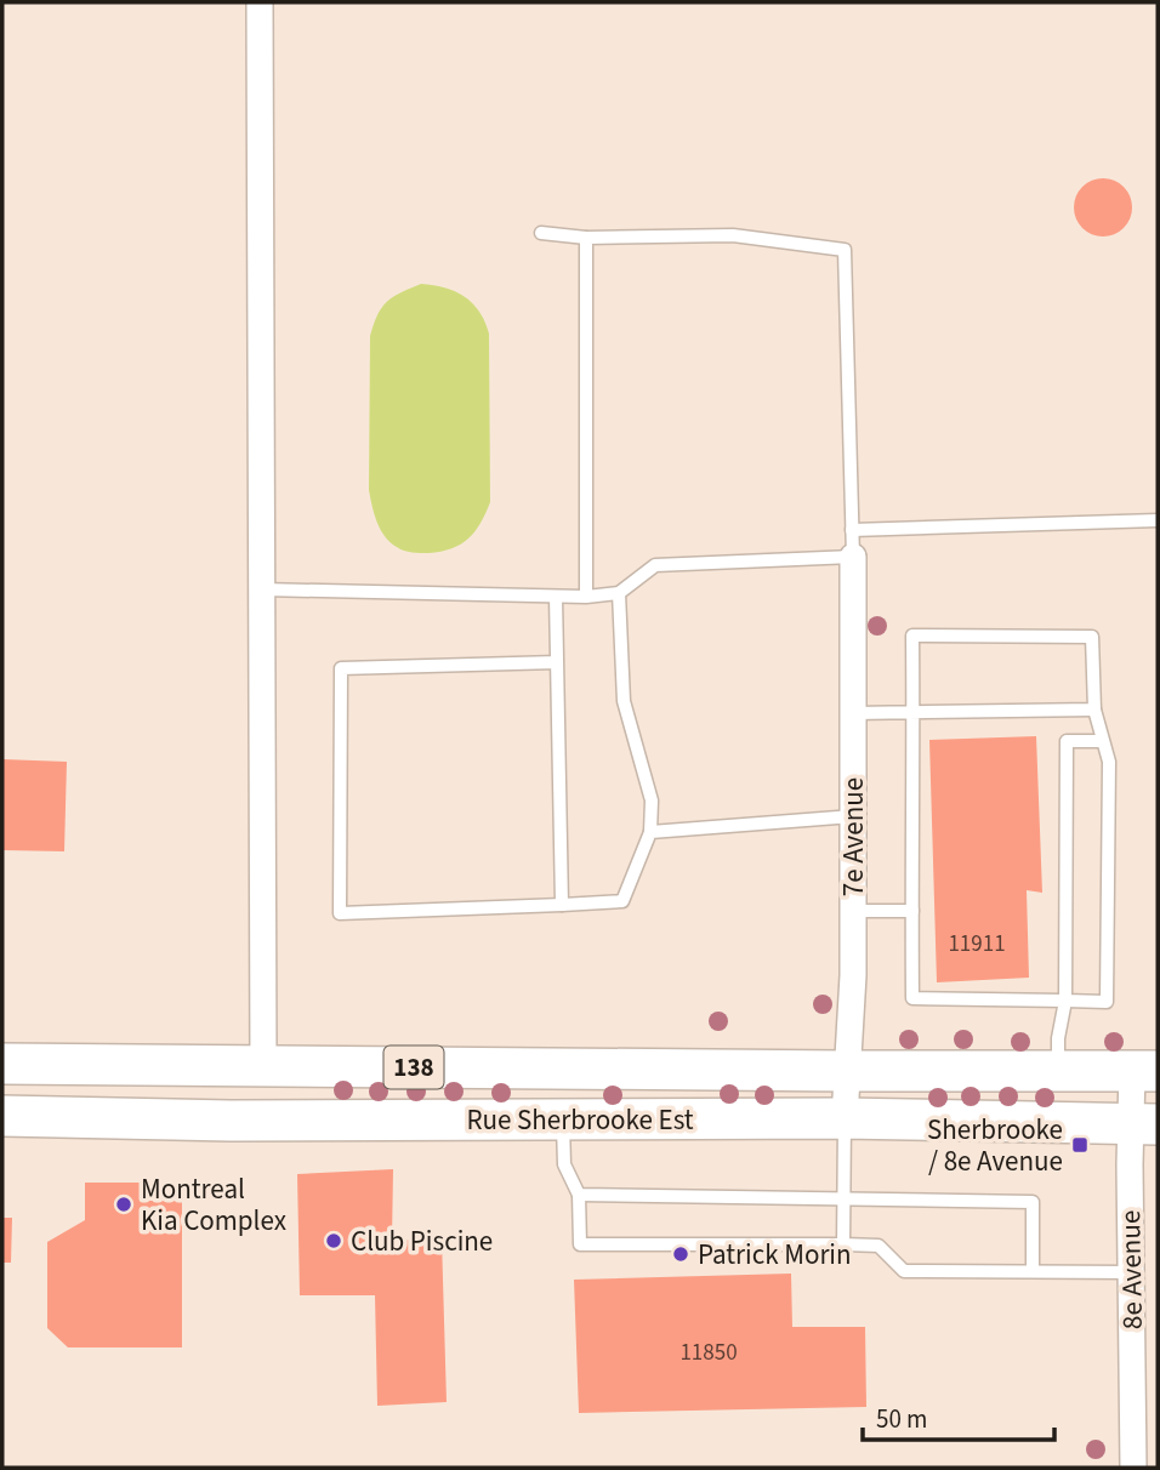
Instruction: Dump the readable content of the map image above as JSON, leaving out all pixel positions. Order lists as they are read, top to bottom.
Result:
{
  "streets": {
    "main road": ["138", "Rue Sherbrooke Est"],
    "street": ["7e Avenue", "8e Avenue"]
  },
  "crossings": [
    ["7e Avenue", "Rue Sherbrooke Est"],
    ["Rue Sherbrooke Est", "8e Avenue"]
  ],
  "places": {
    "transit": ["Sherbrooke / 8e Avenue"],
    "other": ["Montreal Kia Complex", "Club Piscine", "Patrick Morin"]
  },
  "house_numbers": ["11911", "11850"],
  "scale_bar": "50 m"
}
